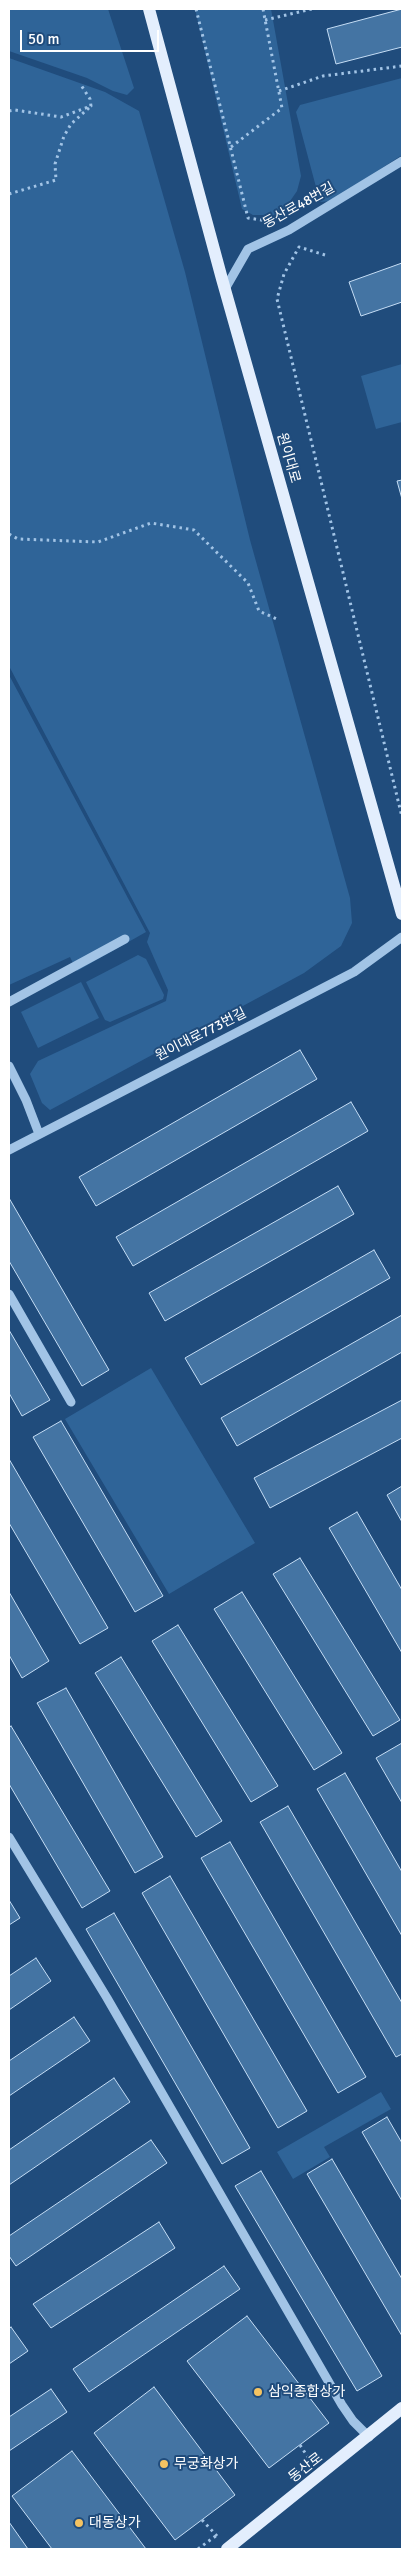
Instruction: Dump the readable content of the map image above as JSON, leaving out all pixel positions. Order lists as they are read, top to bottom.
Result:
{
  "streets": {
    "main road": ["원이대로", "동산로"],
    "street": ["동산로48번길", "원이대로773번길"]
  },
  "crossings": [
    ["동산로48번길", "원이대로"]
  ],
  "places": ["삼익종합상가", "무궁화상가", "대동상가"],
  "scale_bar": "50 m"
}
